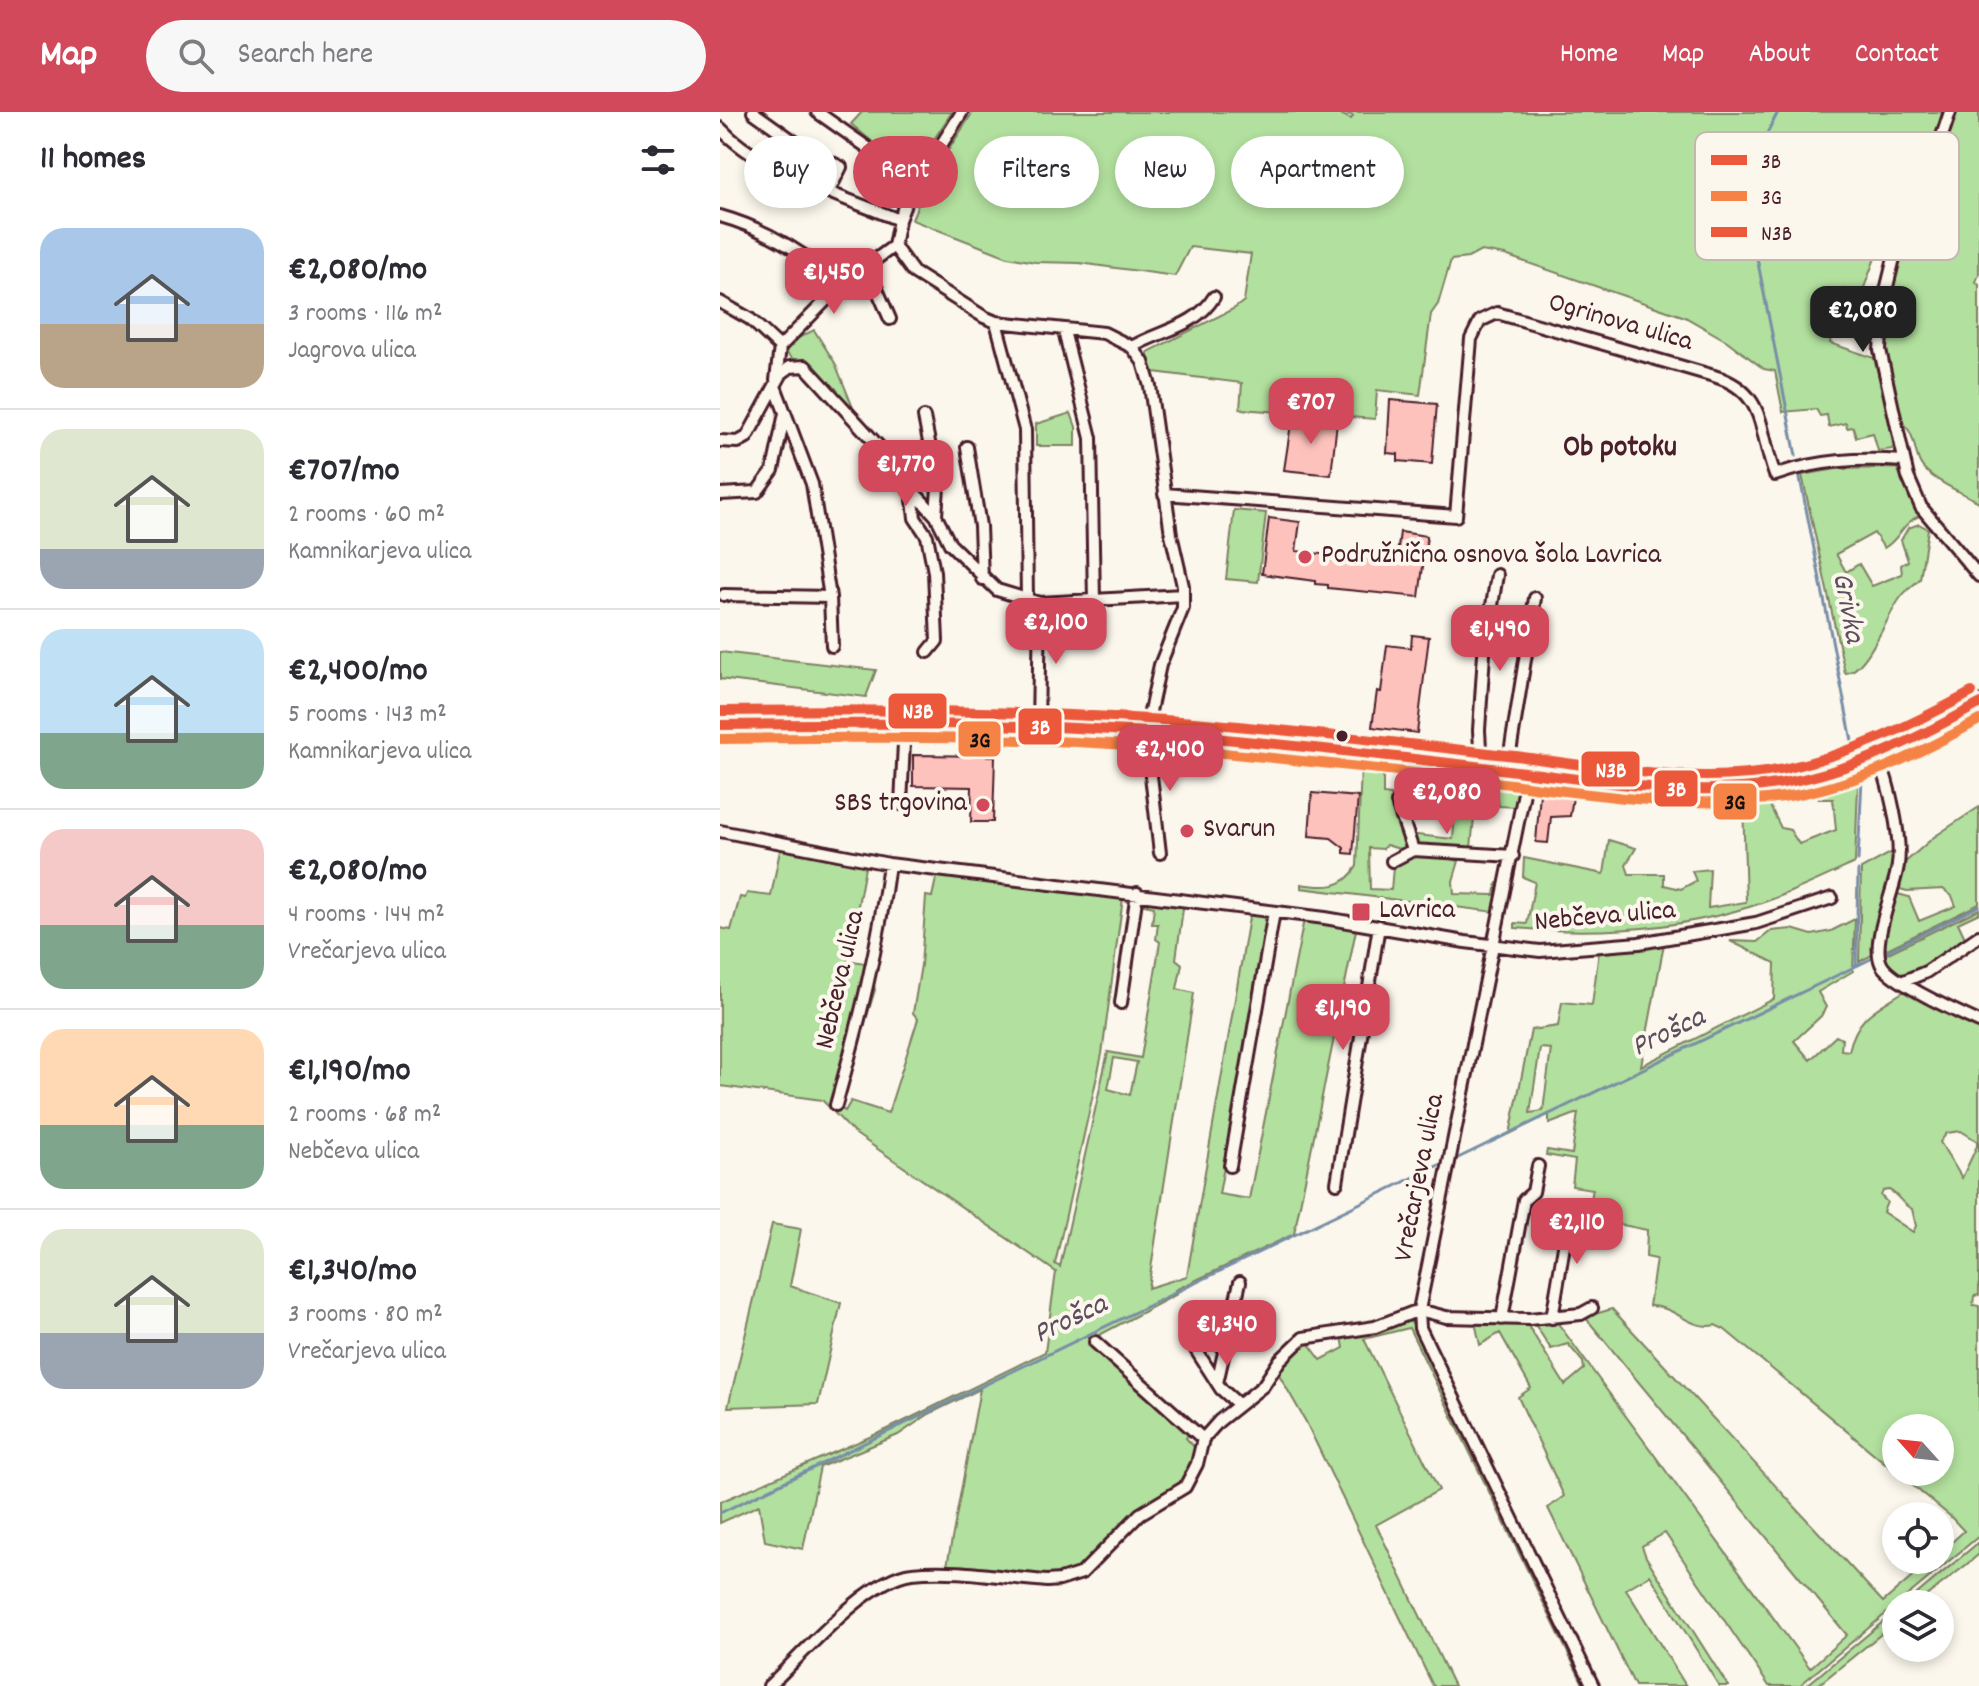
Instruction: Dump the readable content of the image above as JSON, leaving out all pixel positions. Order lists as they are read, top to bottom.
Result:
{
  "streets": {
    "street": ["Ogrinova ulica", "Nebčeva ulica", "Vrečarjeva ulica"]
  },
  "crossings": [
    ["Nebčeva ulica", "Vrečarjeva ulica"]
  ],
  "districts": ["Ob potoku"],
  "water": ["Grivka", "Prošca"],
  "places": {
    "other": ["Podružnična osnova šola Lavrica", "SBS trgovina", "Svarun"],
    "transit": ["Lavrica"]
  },
  "lines": ["transit line N3B", "transit line 3B", "transit line 3G"],
  "legend": ["3B", "3G", "N3B"],
  "north": "top left",
  "page": {
    "header": "Map",
    "search": "Search here",
    "nav": [
      "Home",
      "Map",
      "About",
      "Contact"
    ],
    "heading": "11 homes",
    "chip": [
      "Buy",
      "Rent",
      "Filters",
      "New",
      "Apartment"
    ],
    "list": [
      {
        "name": "€2,080/mo",
        "note": "3 rooms · 116 m² · Jagrova ulica"
      },
      {
        "name": "€707/mo",
        "note": "2 rooms · 60 m² · Kamnikarjeva ulica"
      },
      {
        "name": "€2,400/mo",
        "note": "5 rooms · 143 m² · Kamnikarjeva ulica"
      },
      {
        "name": "€2,080/mo",
        "note": "4 rooms · 144 m² · Vrečarjeva ulica"
      },
      {
        "name": "€1,190/mo",
        "note": "2 rooms · 68 m² · Nebčeva ulica"
      },
      {
        "name": "€1,340/mo",
        "note": "3 rooms · 80 m² · Vrečarjeva ulica"
      }
    ],
    "price": [
      "€1,450",
      "€2,080",
      "€707",
      "€1,770",
      "€2,100",
      "€1,490",
      "€2,400",
      "€2,080",
      "€1,190",
      "€2,110",
      "€1,340"
    ]
  }
}
